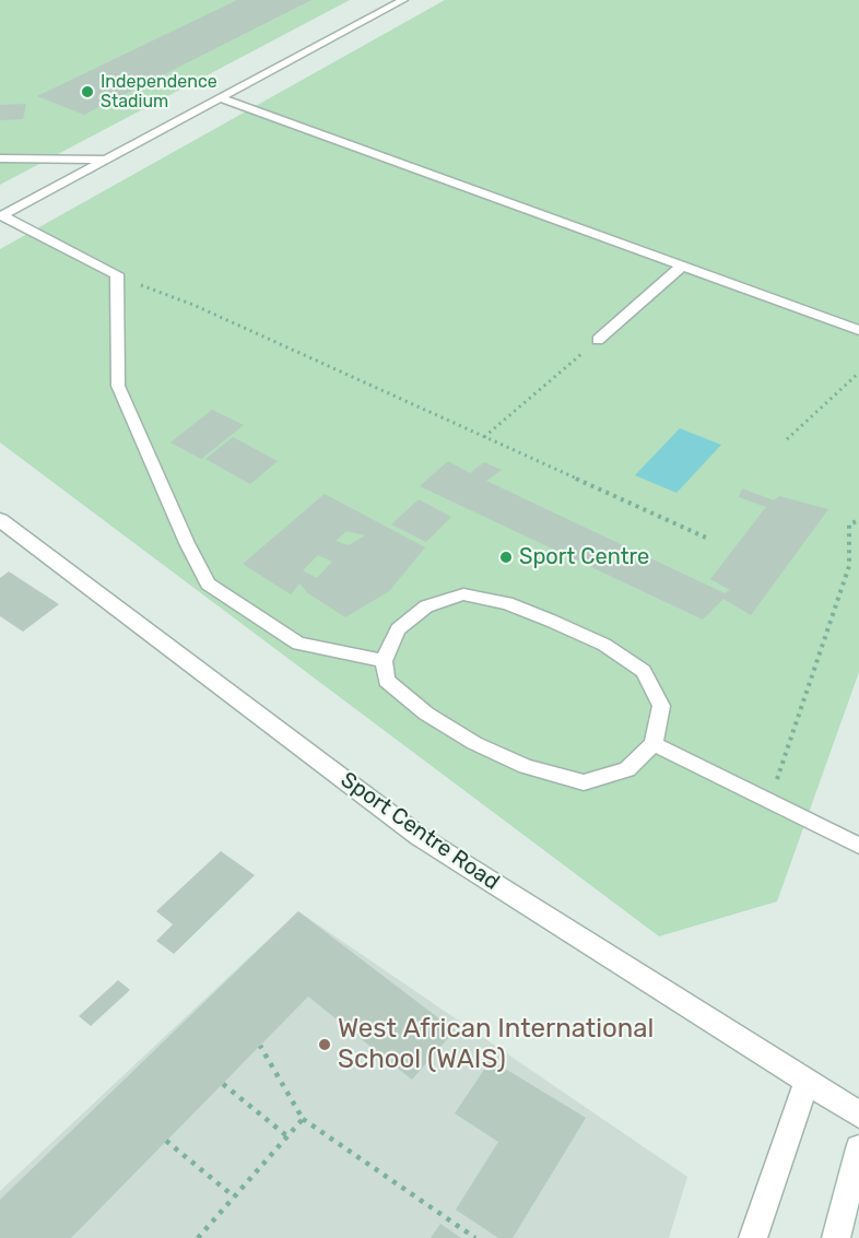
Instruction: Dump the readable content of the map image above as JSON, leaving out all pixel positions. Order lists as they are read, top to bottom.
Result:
{
  "streets": {
    "street": ["Sport Centre Road"]
  },
  "places": ["Independence Stadium", "Sport Centre", "West African International School (WAIS)"]
}
